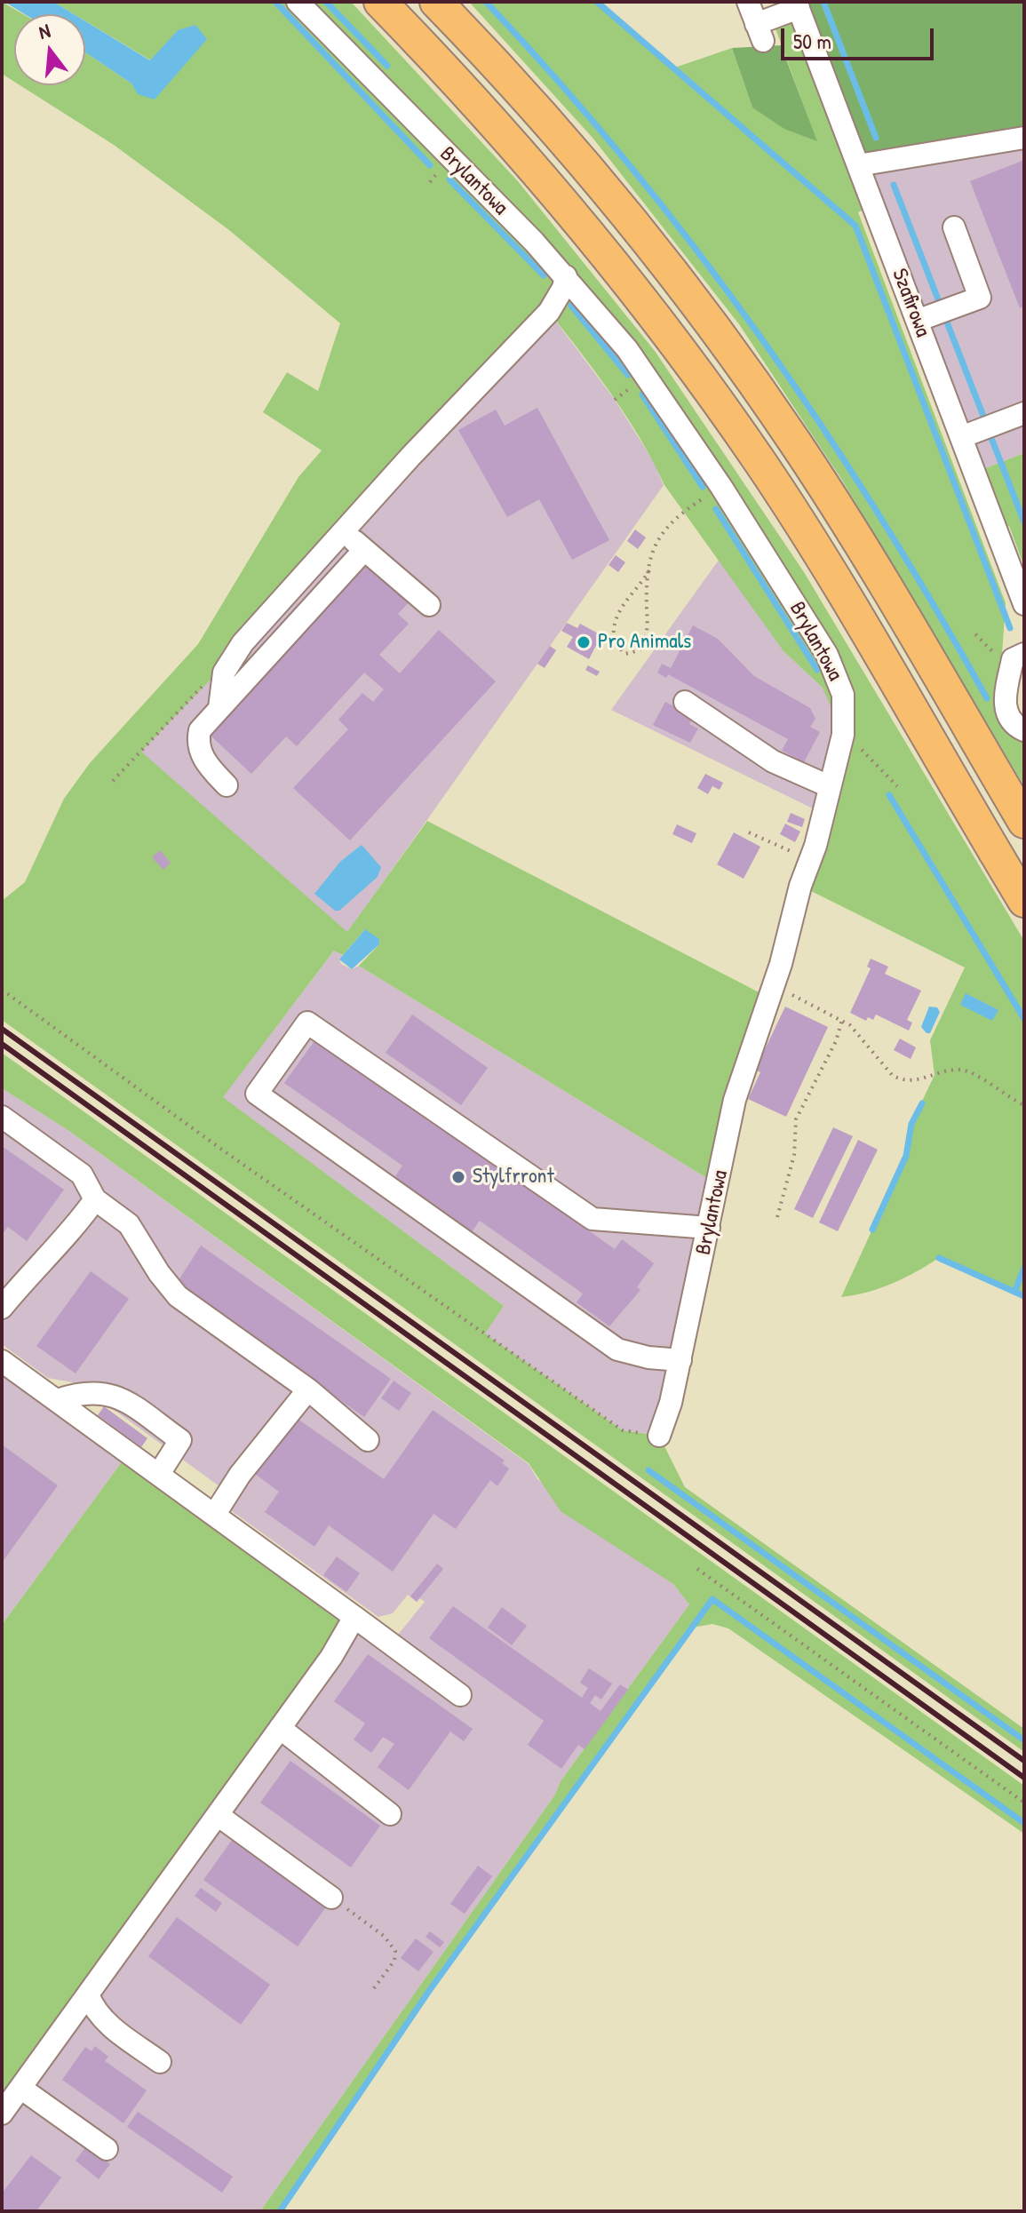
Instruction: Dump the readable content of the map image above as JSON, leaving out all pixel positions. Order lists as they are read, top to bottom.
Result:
{
  "streets": {
    "street": ["Brylantowa", "Szafirowa"]
  },
  "places": ["Pro Animals", "Stylfrront"],
  "scale_bar": "50 m",
  "north": "top"
}
